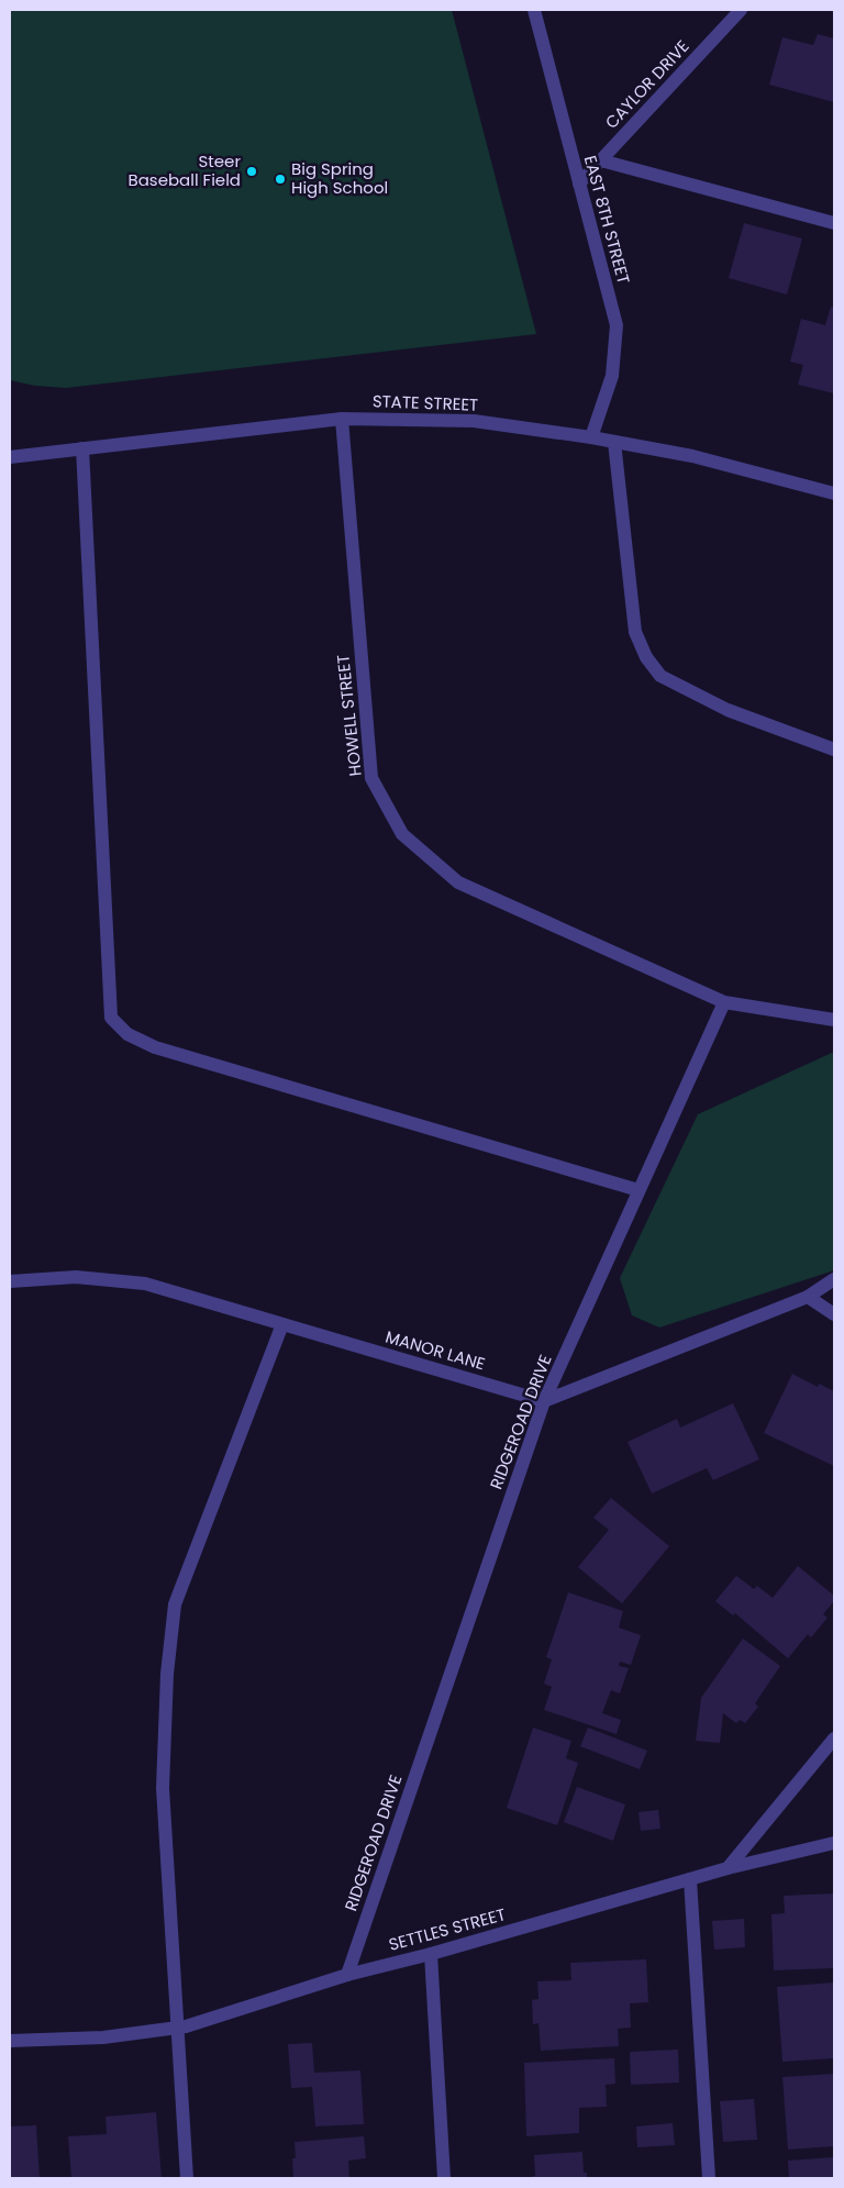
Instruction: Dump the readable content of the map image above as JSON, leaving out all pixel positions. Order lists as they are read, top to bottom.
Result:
{
  "streets": {
    "street": [
      "CAYLOR DRIVE",
      "EAST 8TH STREET",
      "STATE STREET",
      "HOWELL STREET",
      "MANOR LANE",
      "RIDGEROAD DRIVE",
      "SETTLES STREET"
    ]
  },
  "crossings": [
    ["CAYLOR DRIVE", "EAST 8TH STREET"],
    ["EAST 8TH STREET", "STATE STREET"],
    ["STATE STREET", "HOWELL STREET"],
    ["HOWELL STREET", "RIDGEROAD DRIVE"],
    ["MANOR LANE", "RIDGEROAD DRIVE"],
    ["RIDGEROAD DRIVE", "SETTLES STREET"]
  ],
  "places": ["Steer Baseball Field", "Big Spring High School"]
}
